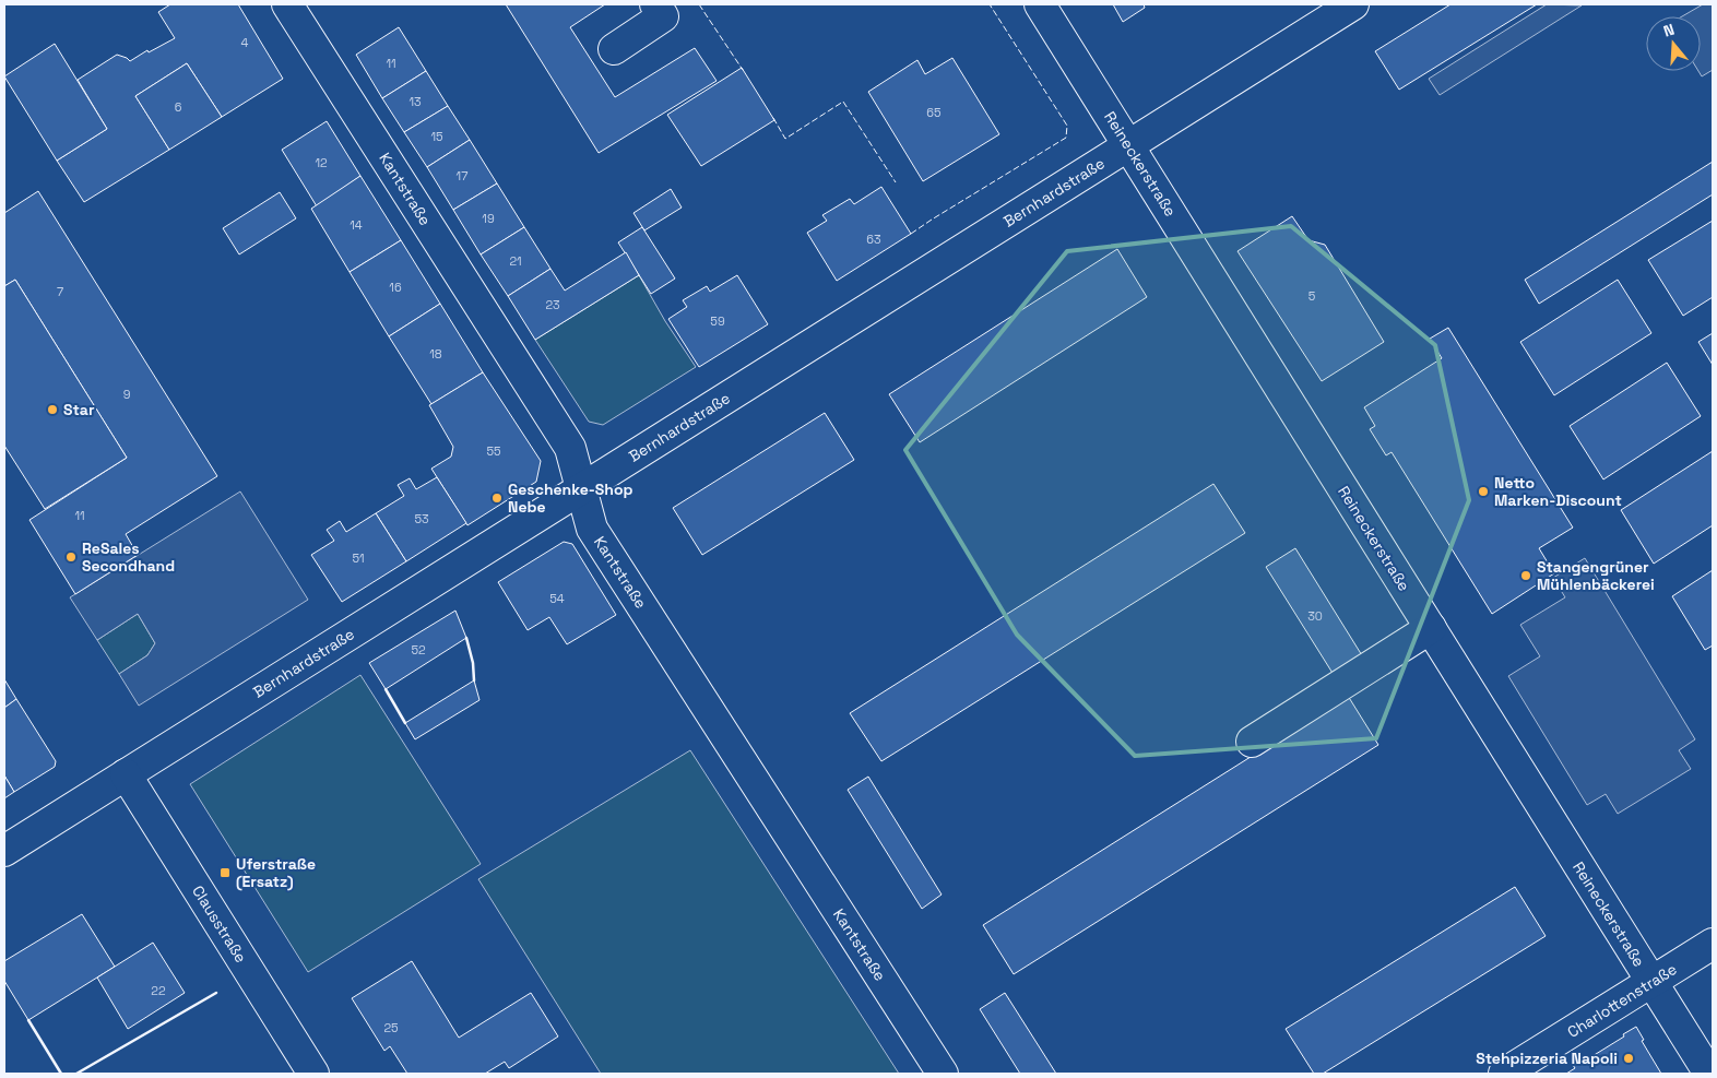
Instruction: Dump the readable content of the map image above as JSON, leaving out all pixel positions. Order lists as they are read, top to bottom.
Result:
{
  "streets": {
    "street": [
      "Reineckerstraße",
      "Kantstraße",
      "Bernhardstraße",
      "Clausstraße",
      "Charlottenstraße"
    ]
  },
  "crossings": [
    ["Reineckerstraße", "Bernhardstraße"],
    ["Reineckerstraße", "Charlottenstraße"],
    ["Kantstraße", "Bernhardstraße"],
    ["Bernhardstraße", "Clausstraße"]
  ],
  "places": {
    "other": [
      "Star",
      "Netto Marken-Discount",
      "Geschenke-Shop Nebe",
      "ReSales Secondhand",
      "Stangengrüner Mühlenbäckerei",
      "Stehpizzeria Napoli"
    ],
    "transit": ["Uferstraße (Ersatz)"]
  },
  "house_numbers": [
    "4",
    "11",
    "13",
    "6",
    "65",
    "15",
    "12",
    "17",
    "19",
    "14",
    "63",
    "21",
    "16",
    "7",
    "5",
    "23",
    "59",
    "18",
    "9",
    "55",
    "11",
    "53",
    "51",
    "54",
    "30",
    "52",
    "22",
    "25"
  ],
  "north": "top"
}
